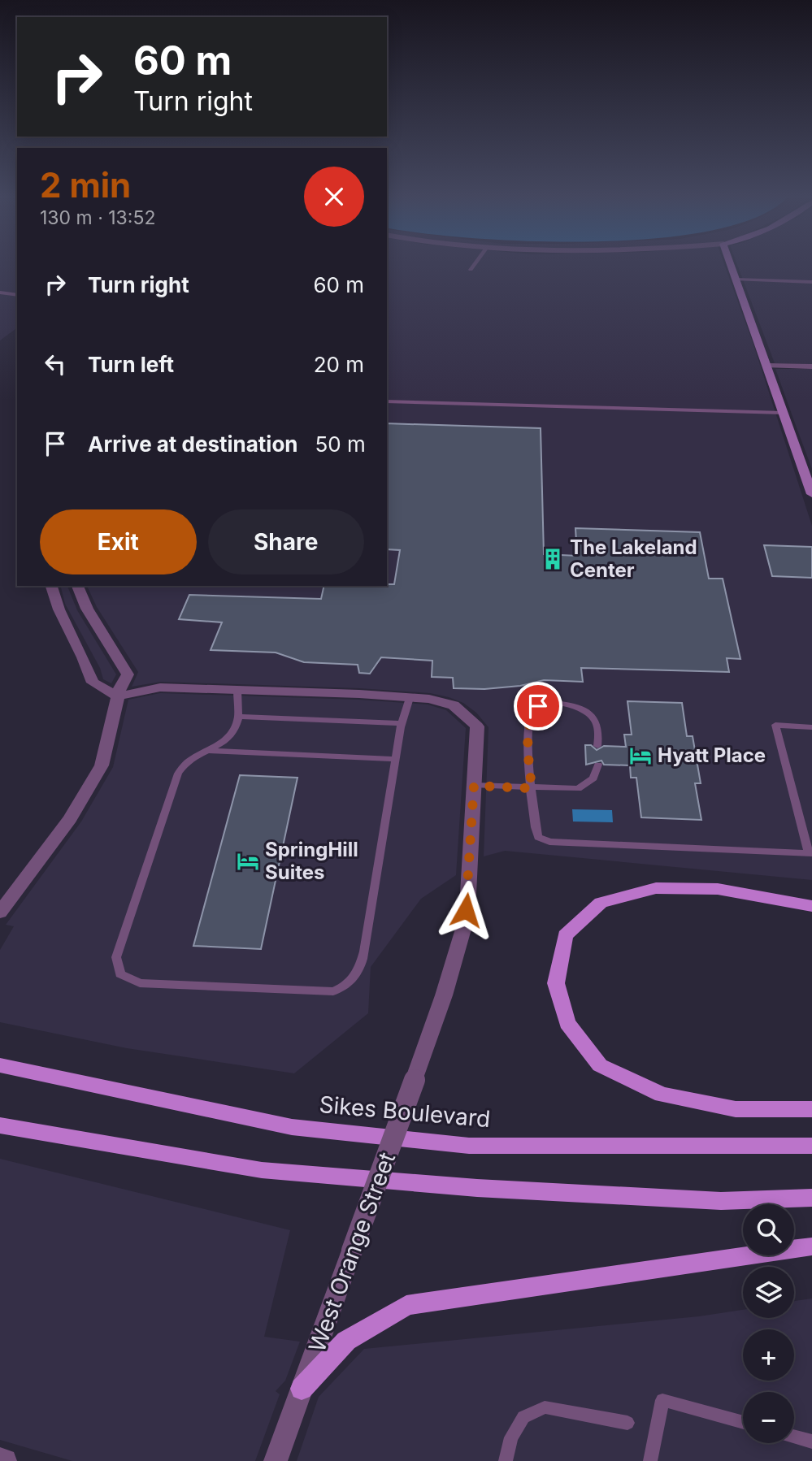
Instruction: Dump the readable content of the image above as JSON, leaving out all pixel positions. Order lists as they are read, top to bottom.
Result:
{
  "streets": {
    "main road": ["Sikes Boulevard"],
    "street": ["West Orange Street"]
  },
  "places": {
    "building": ["The Lakeland Center"],
    "hotel": ["Hyatt Place", "SpringHill Suites"]
  },
  "page": {
    "turn": ["60 m", "Turn right"],
    "heading": ["2 min", "130 m · 13:52"],
    "list": [
      {
        "name": "Turn right",
        "value": "60 m"
      },
      {
        "name": "Turn left",
        "value": "20 m"
      },
      {
        "name": "Arrive at destination",
        "value": "50 m"
      }
    ],
    "buttons": ["Exit", "Share"],
    "map_buttons": ["+", "−"]
  }
}
